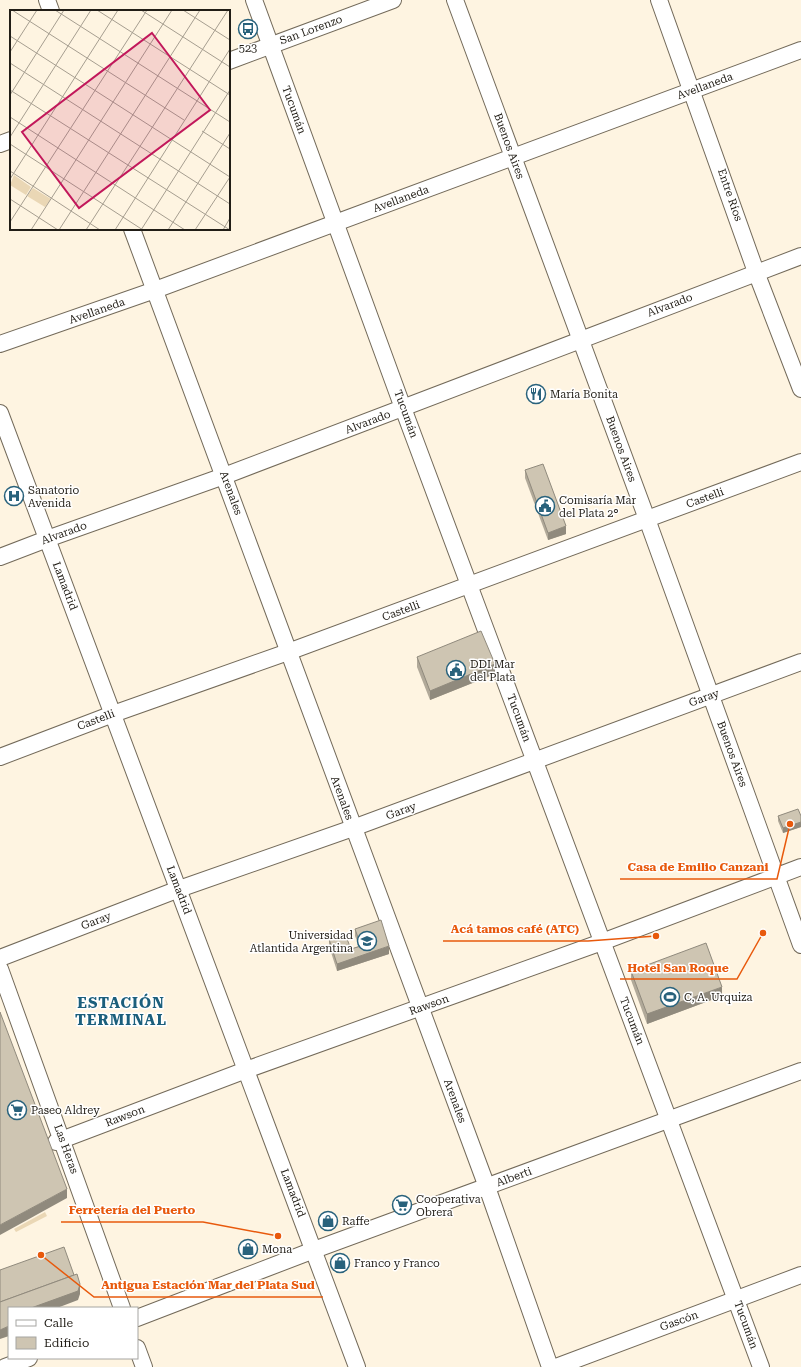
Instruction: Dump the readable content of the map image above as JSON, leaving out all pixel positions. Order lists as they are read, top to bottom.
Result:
{
  "streets": {
    "street": [
      "San Lorenzo",
      "Avellaneda",
      "Tucumán",
      "Buenos Aires",
      "Entre Ríos",
      "Alvarado",
      "Arenales",
      "Castelli",
      "Lamadrid",
      "Garay",
      "Rawson",
      "Las Heras",
      "Alberti",
      "Gascón"
    ]
  },
  "crossings": [
    ["San Lorenzo", "Tucumán"],
    ["Avellaneda", "Tucumán"],
    ["Avellaneda", "Buenos Aires"],
    ["Avellaneda", "Entre Ríos"],
    ["Avellaneda", "Arenales"],
    ["Tucumán", "Alvarado"],
    ["Tucumán", "Castelli"],
    ["Tucumán", "Garay"],
    ["Tucumán", "Rawson"],
    ["Tucumán", "Alberti"],
    ["Tucumán", "Gascón"],
    ["Buenos Aires", "Alvarado"],
    ["Buenos Aires", "Castelli"],
    ["Buenos Aires", "Garay"],
    ["Buenos Aires", "Rawson"],
    ["Entre Ríos", "Alvarado"],
    ["Alvarado", "Arenales"],
    ["Alvarado", "Lamadrid"],
    ["Arenales", "Castelli"],
    ["Arenales", "Garay"],
    ["Arenales", "Rawson"],
    ["Arenales", "Alberti"],
    ["Castelli", "Lamadrid"],
    ["Lamadrid", "Garay"],
    ["Lamadrid", "Rawson"],
    ["Lamadrid", "Alberti"],
    ["Rawson", "Las Heras"]
  ],
  "districts": ["ESTACIÓN TERMINAL"],
  "places": {
    "bus stop": ["523"],
    "restaurant": ["María Bonita"],
    "hospital": ["Sanatorio Avenida"],
    "public building": ["Comisaría Mar del Plata 2°", "DDI Mar del Plata"],
    "other": [
      "Casa de Emilio Canzani",
      "Hotel San Roque",
      "Acá tamos café (ATC)",
      "Ferretería del Puerto",
      "Antigua Estación Mar del Plata Sud"
    ],
    "school or university": ["Universidad Atlantida Argentina"],
    "sports": ["C, A. Urquiza"],
    "supermarket": ["Paseo Aldrey", "Cooperativa Obrera"],
    "shop": ["Raffe", "Mona", "Franco y Franco"]
  },
  "legend": ["Calle", "Edificio"]
}
